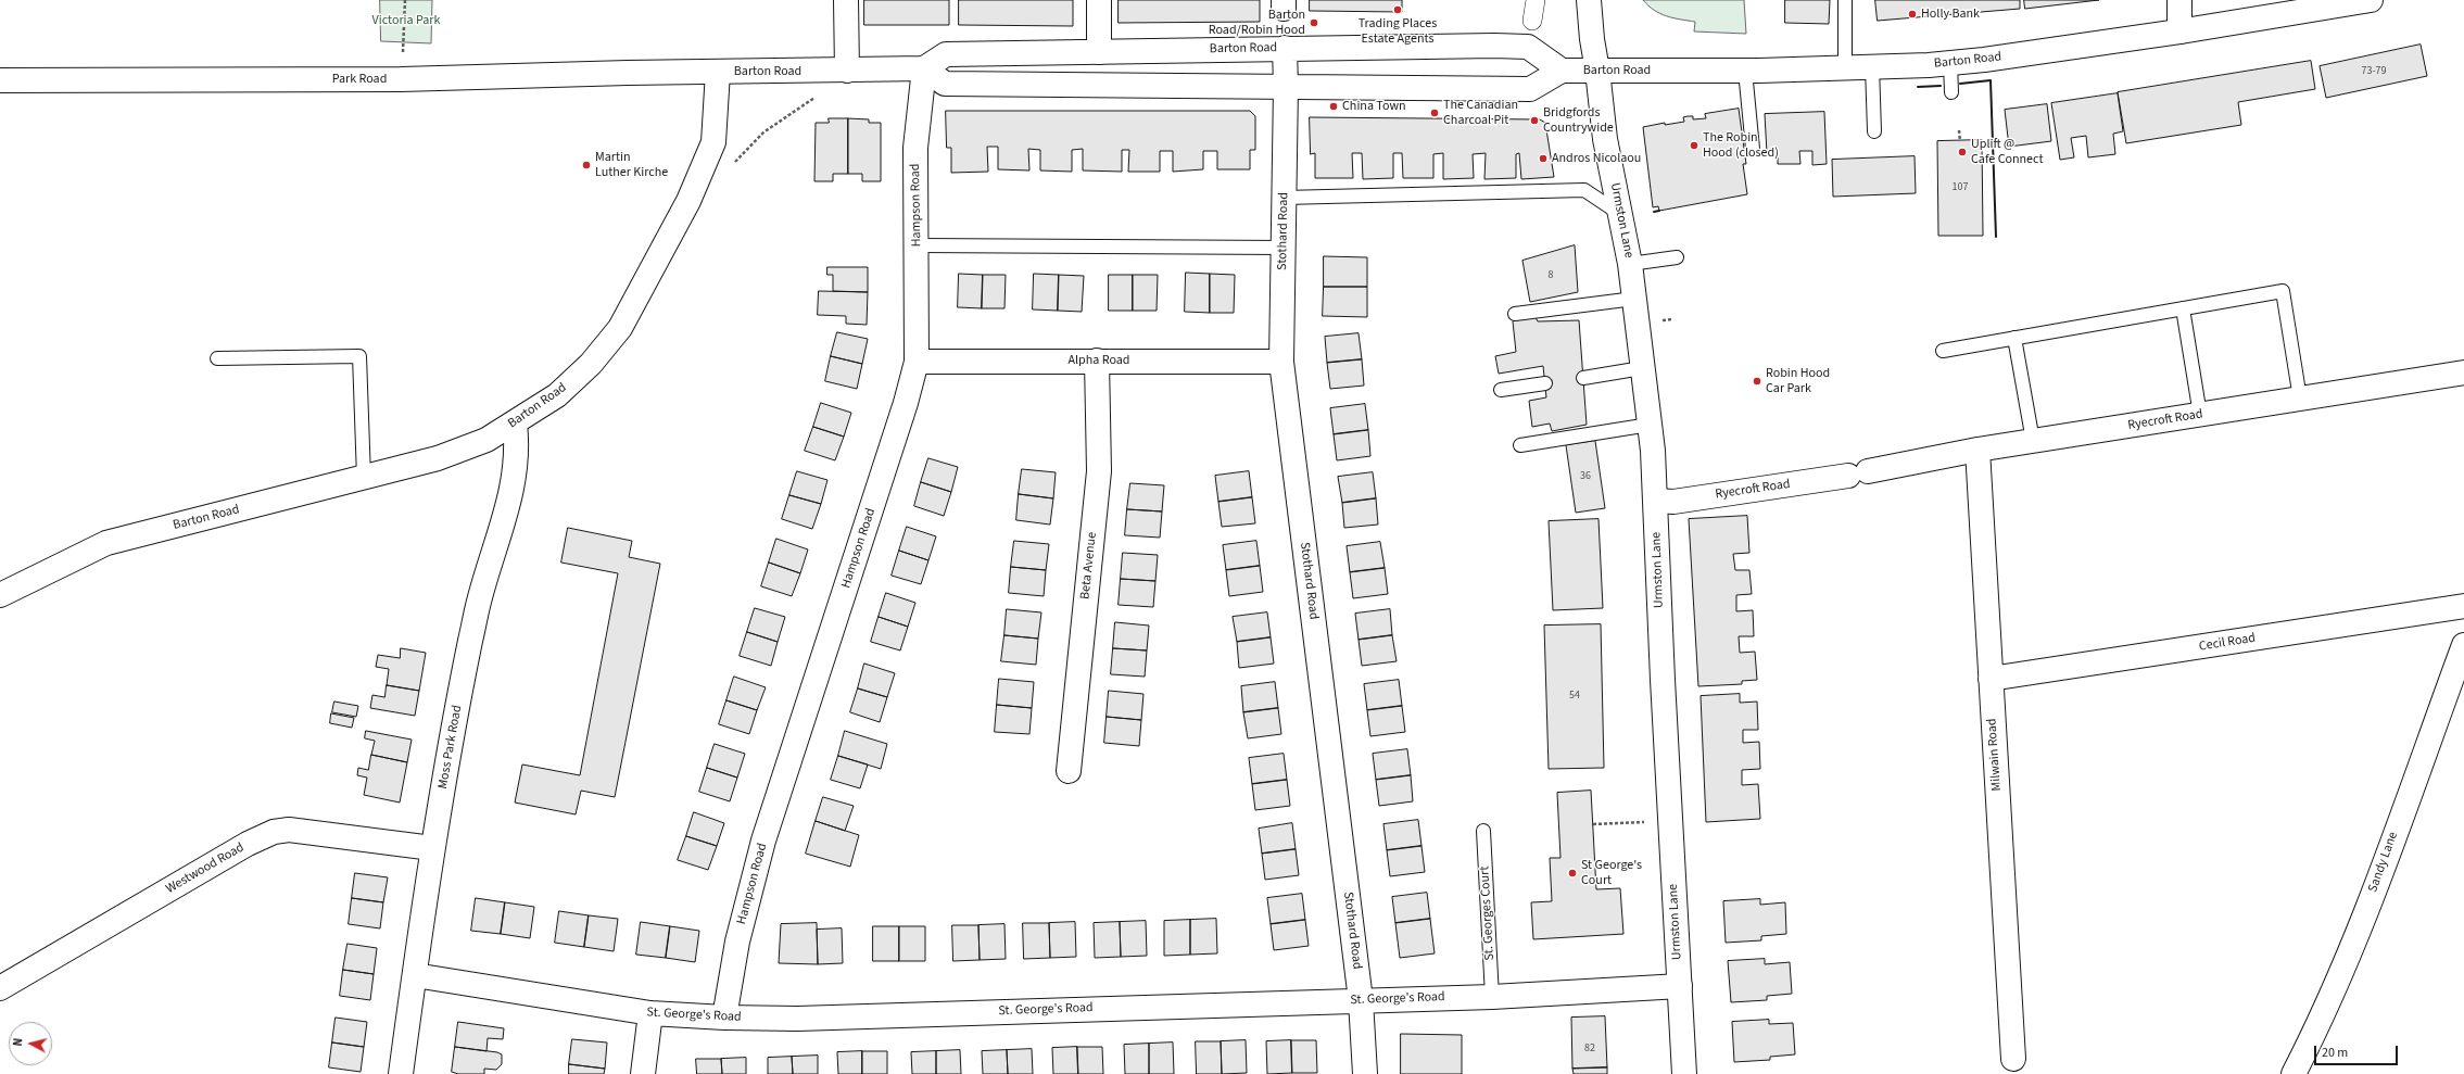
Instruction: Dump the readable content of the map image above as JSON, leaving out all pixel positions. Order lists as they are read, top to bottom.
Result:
{
  "streets": {
    "street": [
      "Barton Road",
      "Park Road",
      "Hampson Road",
      "Urmston Lane",
      "Stothard Road",
      "Alpha Road",
      "Ryecroft Road",
      "Beta Avenue",
      "Cecil Road",
      "Moss Park Road",
      "Milwain Road",
      "Sandy Lane",
      "Westwood Road",
      "St. George's Road"
    ],
    "lane": ["St. Georges Court"]
  },
  "crossings": [
    ["Barton Road", "Park Road"],
    ["Barton Road", "Hampson Road"],
    ["Barton Road", "Urmston Lane"],
    ["Barton Road", "Stothard Road"],
    ["Barton Road", "Moss Park Road"],
    ["Hampson Road", "Alpha Road"],
    ["Hampson Road", "St. George's Road"],
    ["Urmston Lane", "Ryecroft Road"],
    ["Urmston Lane", "St. George's Road"],
    ["Stothard Road", "Alpha Road"],
    ["Stothard Road", "St. George's Road"],
    ["Alpha Road", "Beta Avenue"],
    ["Ryecroft Road", "Milwain Road"],
    ["Cecil Road", "Milwain Road"],
    ["Moss Park Road", "Westwood Road"],
    ["Moss Park Road", "St. George's Road"],
    ["St. Georges Court", "St. George's Road"]
  ],
  "parks": ["Victoria Park"],
  "places": [
    "Trading Places Estate Agents",
    "Holly Bank",
    "Barton Road/Robin Hood",
    "China Town",
    "The Canadian Charcoal Pit",
    "Bridgfords Countrywide",
    "The Robin Hood (closed)",
    "Uplift @ Cafe Connect",
    "Andros Nicolaou",
    "Martin Luther Kirche",
    "Robin Hood Car Park",
    "St George's Court"
  ],
  "house_numbers": [
    "73-79",
    "107",
    "8",
    "36",
    "54",
    "82"
  ],
  "scale_bar": "20 m",
  "north": "left"
}
